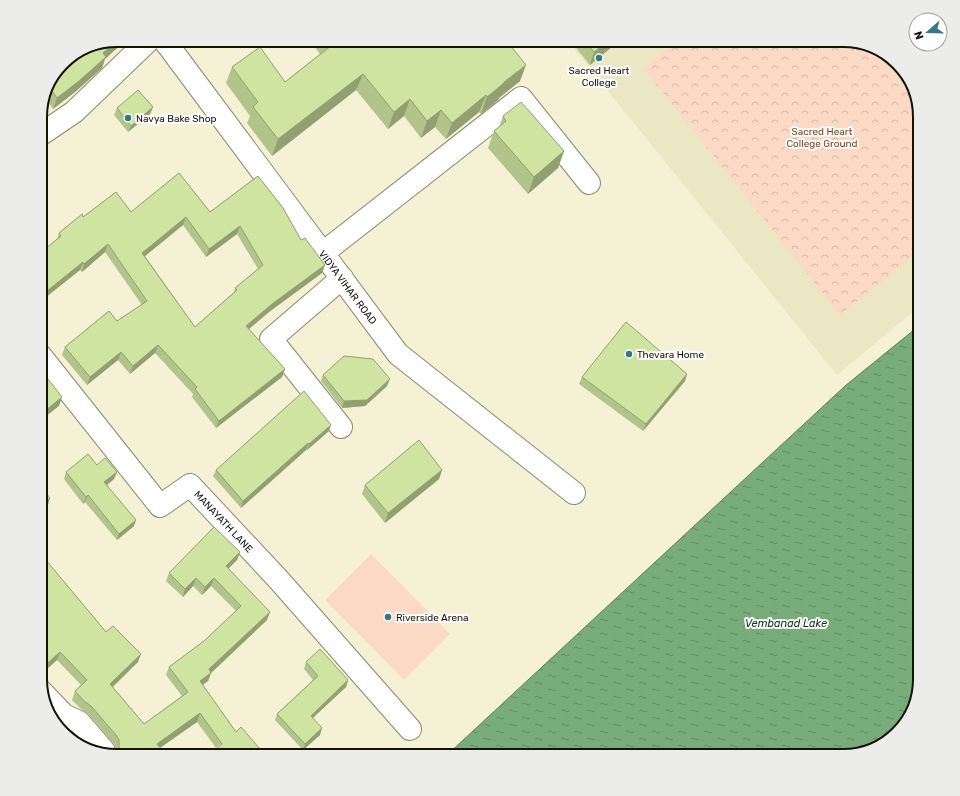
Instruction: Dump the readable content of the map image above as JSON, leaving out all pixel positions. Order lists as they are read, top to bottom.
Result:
{
  "streets": {
    "street": ["VIDYA VIHAR ROAD", "MANAYATH LANE"]
  },
  "water": ["Vembanad Lake"],
  "parks": ["Sacred Heart College Ground"],
  "places": [
    "Sacred Heart College",
    "Navya Bake Shop",
    "Thevara Home",
    "Riverside Arena"
  ],
  "north": "left"
}
